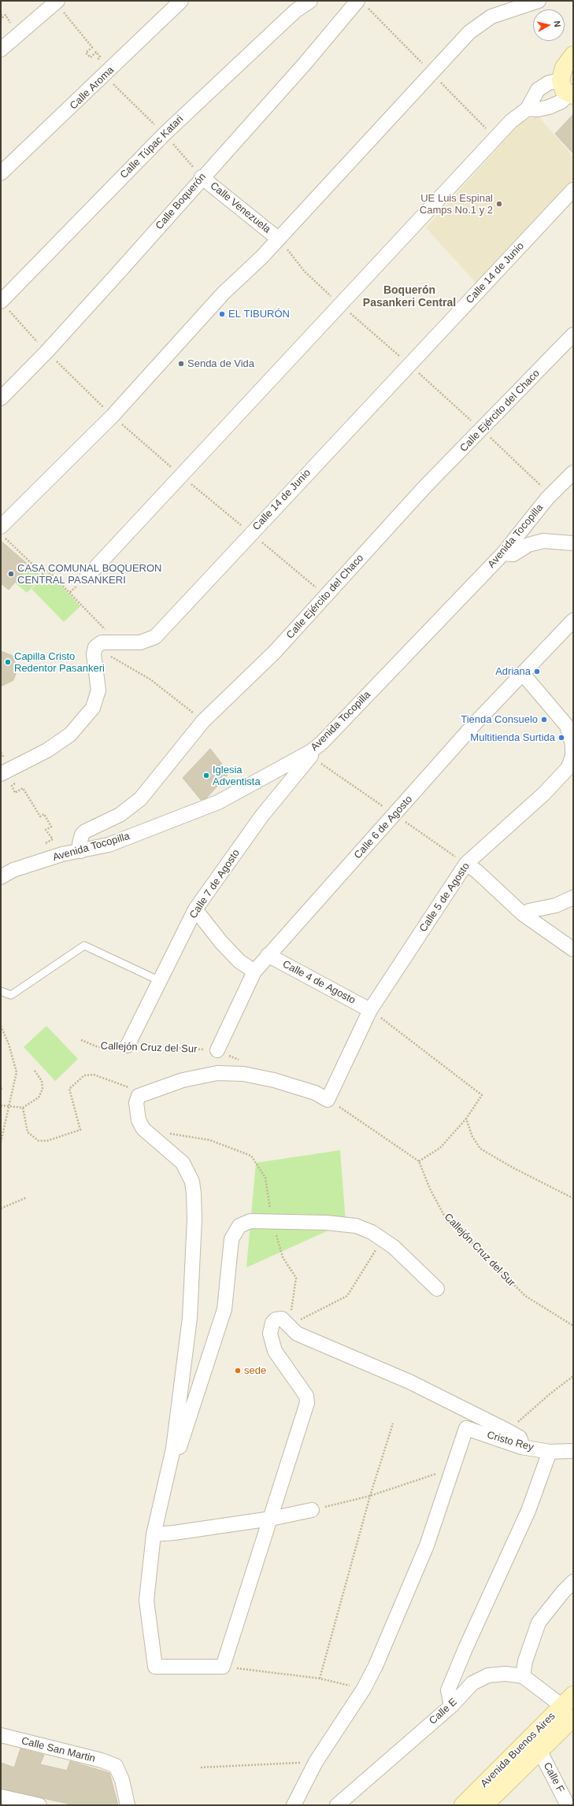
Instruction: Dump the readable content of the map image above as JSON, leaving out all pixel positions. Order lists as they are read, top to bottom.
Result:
{
  "streets": {
    "main road": ["Avenida Buenos Aires"],
    "street": [
      "Calle Aroma",
      "Calle Túpac Katari",
      "Calle Boquerón",
      "Calle Venezuela",
      "Calle 14 de Junio",
      "Calle Ejército del Chaco",
      "Avenida Tocopilla",
      "Calle 6 de Agosto",
      "Calle 7 de Agosto",
      "Calle 5 de Agosto",
      "Calle 4 de Agosto",
      "Cristo Rey",
      "Calle E",
      "Calle San Martin",
      "Calle F"
    ],
    "path": ["Callejón Cruz del Sur"]
  },
  "crossings": [
    ["Calle Boquerón", "Calle Venezuela"],
    ["Calle Ejército del Chaco", "Avenida Tocopilla"],
    ["Avenida Tocopilla", "Calle 7 de Agosto"],
    ["Calle 6 de Agosto", "Calle 5 de Agosto"],
    ["Calle 6 de Agosto", "Calle 4 de Agosto"],
    ["Calle 6 de Agosto", "Callejón Cruz del Sur"],
    ["Calle 7 de Agosto", "Callejón Cruz del Sur"],
    ["Calle 5 de Agosto", "Calle 4 de Agosto"],
    ["Calle E", "Avenida Buenos Aires"],
    ["Avenida Buenos Aires", "Calle F"]
  ],
  "districts": ["Boquerón Pasankeri Central"],
  "places": [
    "UE Luis Espinal Camps No.1 y 2",
    "EL TIBURÓN",
    "Senda de Vida",
    "CASA COMUNAL BOQUERON CENTRAL PASANKERI",
    "Capilla Cristo Redentor Pasankeri",
    "Adriana",
    "Tienda Consuelo",
    "Multitienda Surtida",
    "Iglesia Adventista",
    "sede"
  ],
  "north": "right"
}
